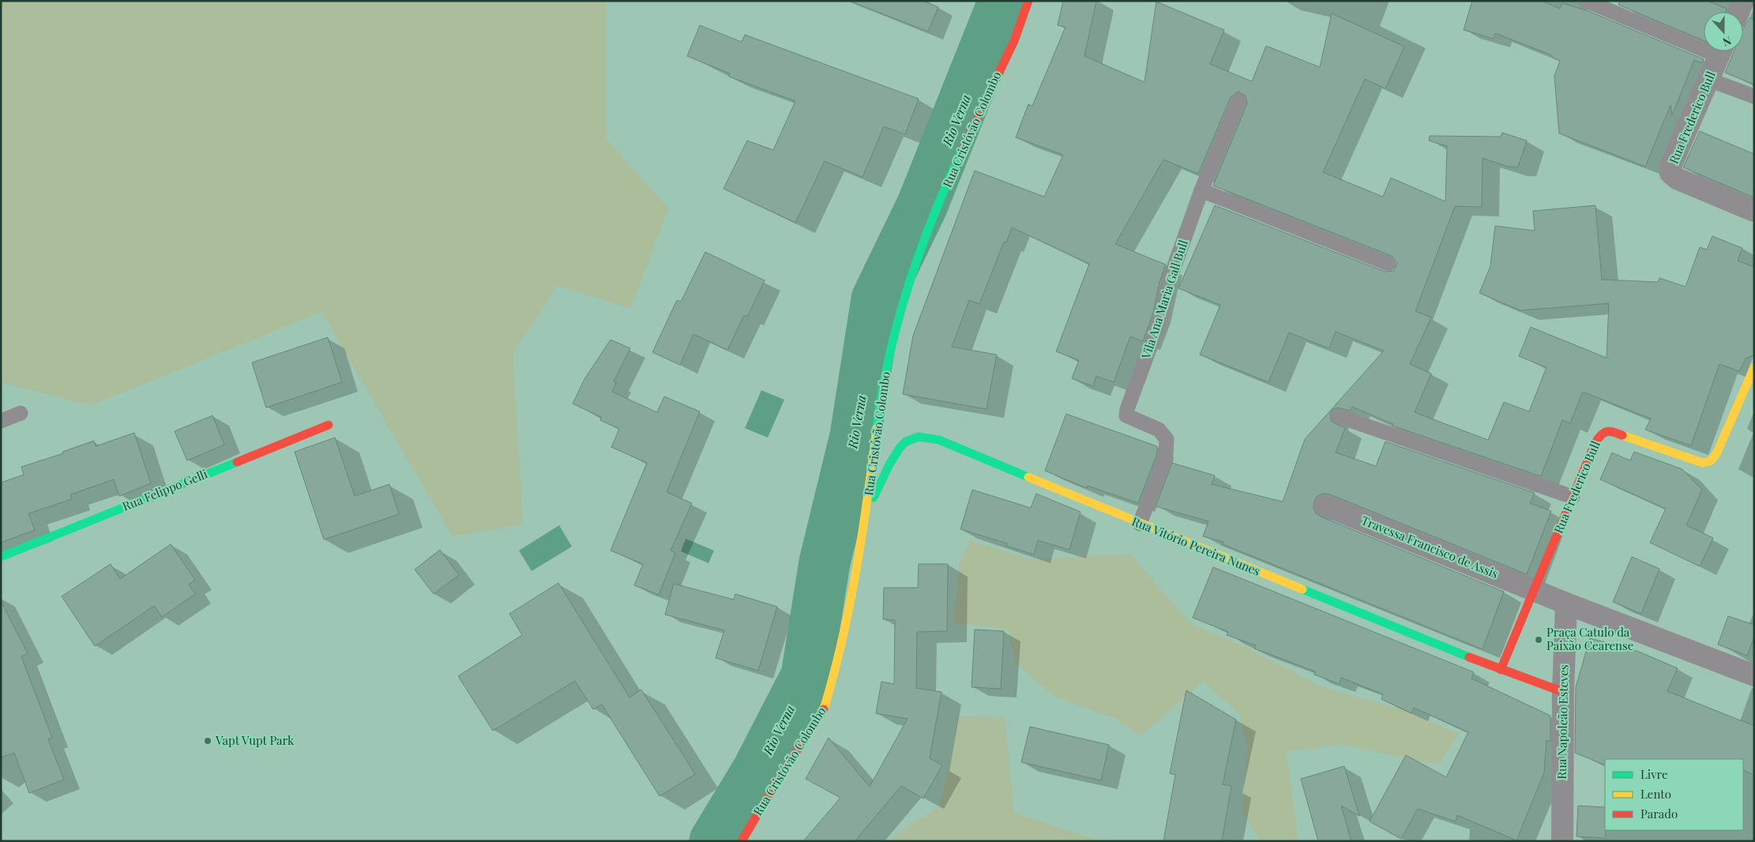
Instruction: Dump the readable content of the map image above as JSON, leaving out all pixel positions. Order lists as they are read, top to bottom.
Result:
{
  "streets": {
    "street": [
      "Rua Frederico Bull",
      "Rua Cristóvão Colombo",
      "Rua Felippo Gelli",
      "Rua Vitório Pereira Nunes",
      "Travessa Francisco de Assis",
      "Rua Napoleão Esteves"
    ],
    "lane": ["Vila Ana Maria Gall Bull"]
  },
  "crossings": [
    ["Rua Frederico Bull", "Travessa Francisco de Assis"],
    ["Rua Cristóvão Colombo", "Rua Vitório Pereira Nunes"],
    ["Vila Ana Maria Gall Bull", "Rua Vitório Pereira Nunes"],
    ["Rua Vitório Pereira Nunes", "Rua Napoleão Esteves"],
    ["Travessa Francisco de Assis", "Rua Napoleão Esteves"]
  ],
  "water": ["Rio Verna"],
  "places": ["Praça Catulo da Paixão Cearense", "Vapt Vupt Park"],
  "legend": ["Livre", "Lento", "Parado"],
  "north": "bottom"
}
